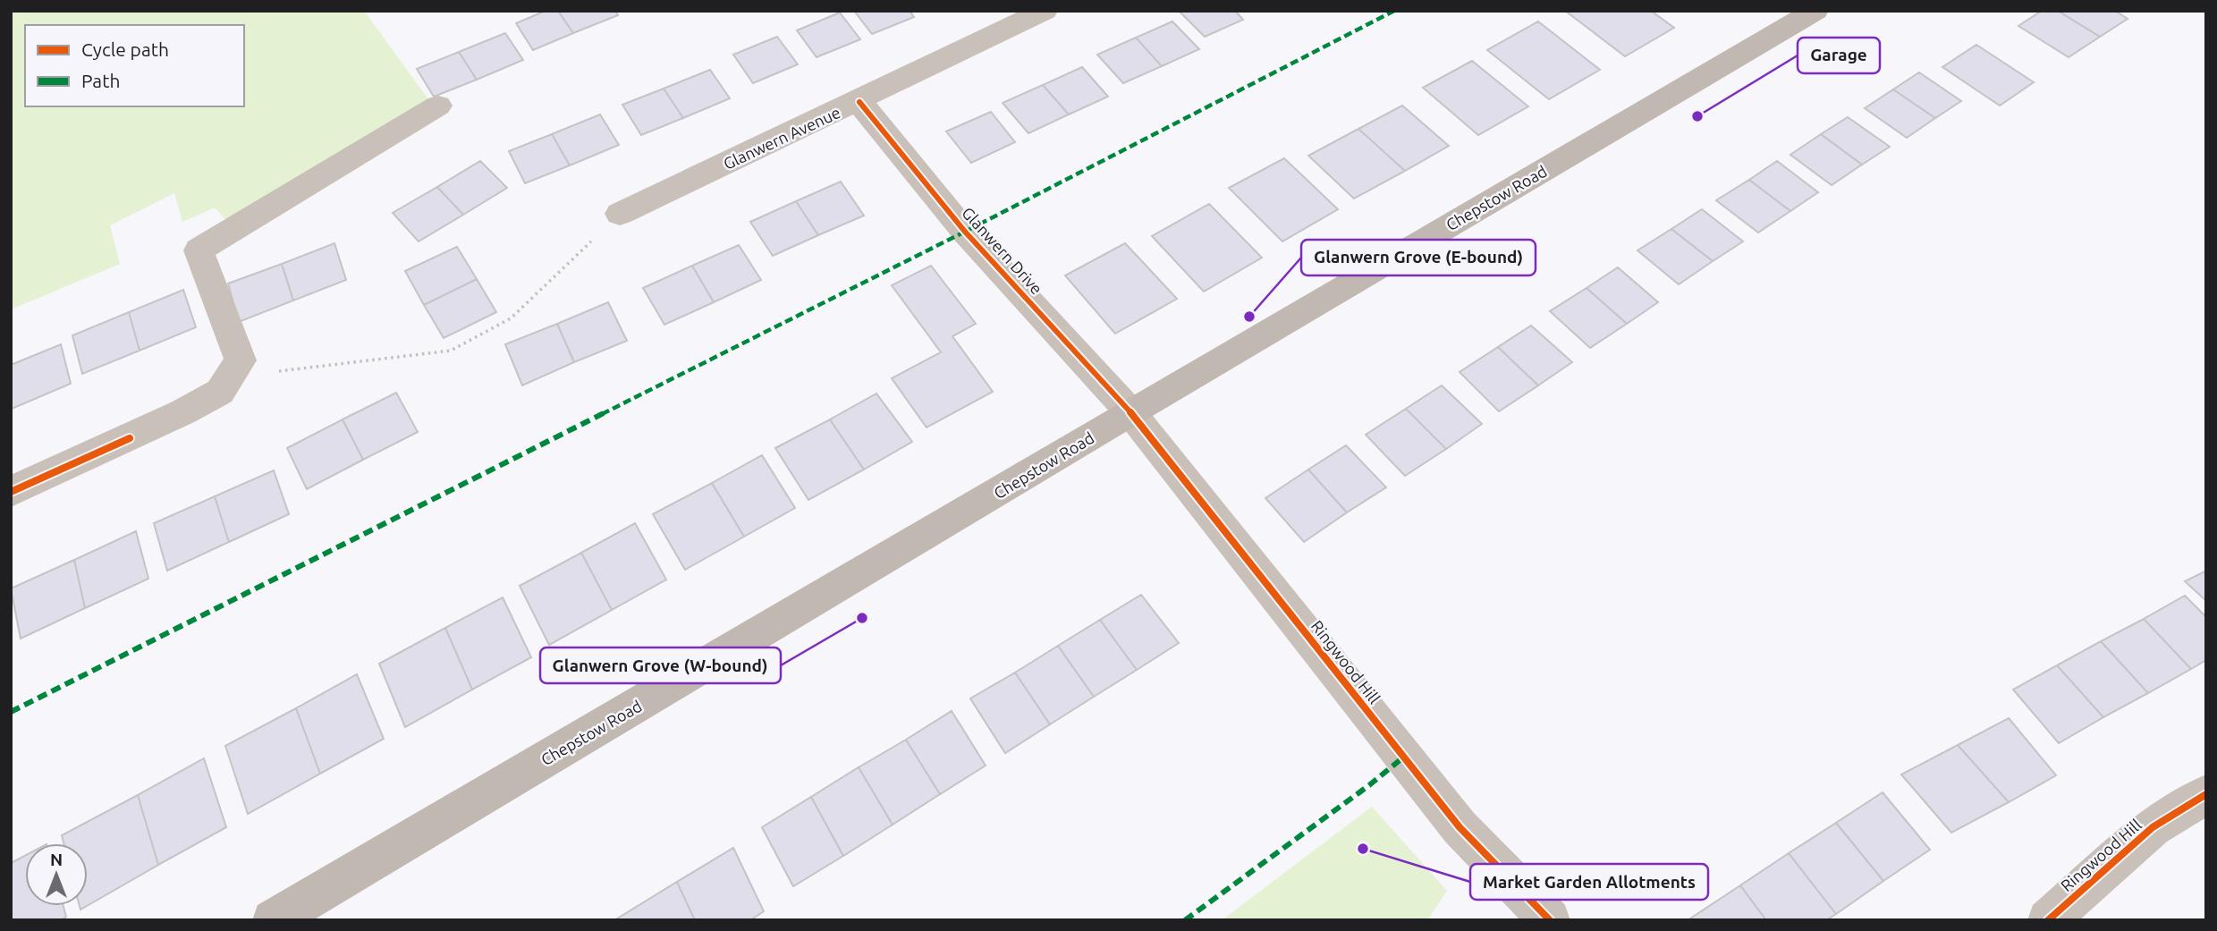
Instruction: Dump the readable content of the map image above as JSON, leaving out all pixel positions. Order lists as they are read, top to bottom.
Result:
{
  "streets": {
    "main road": ["Chepstow Road"],
    "street": ["Glanwern Avenue", "Glanwern Drive", "Ringwood Hill"]
  },
  "crossings": [
    ["Glanwern Avenue", "Glanwern Drive"],
    ["Chepstow Road", "Glanwern Drive"],
    ["Chepstow Road", "Ringwood Hill"],
    ["Glanwern Drive", "Ringwood Hill"]
  ],
  "places": [
    "Garage",
    "Glanwern Grove (E-bound)",
    "Glanwern Grove (W-bound)",
    "Market Garden Allotments"
  ],
  "legend": ["Cycle path", "Path"],
  "north": "top"
}
